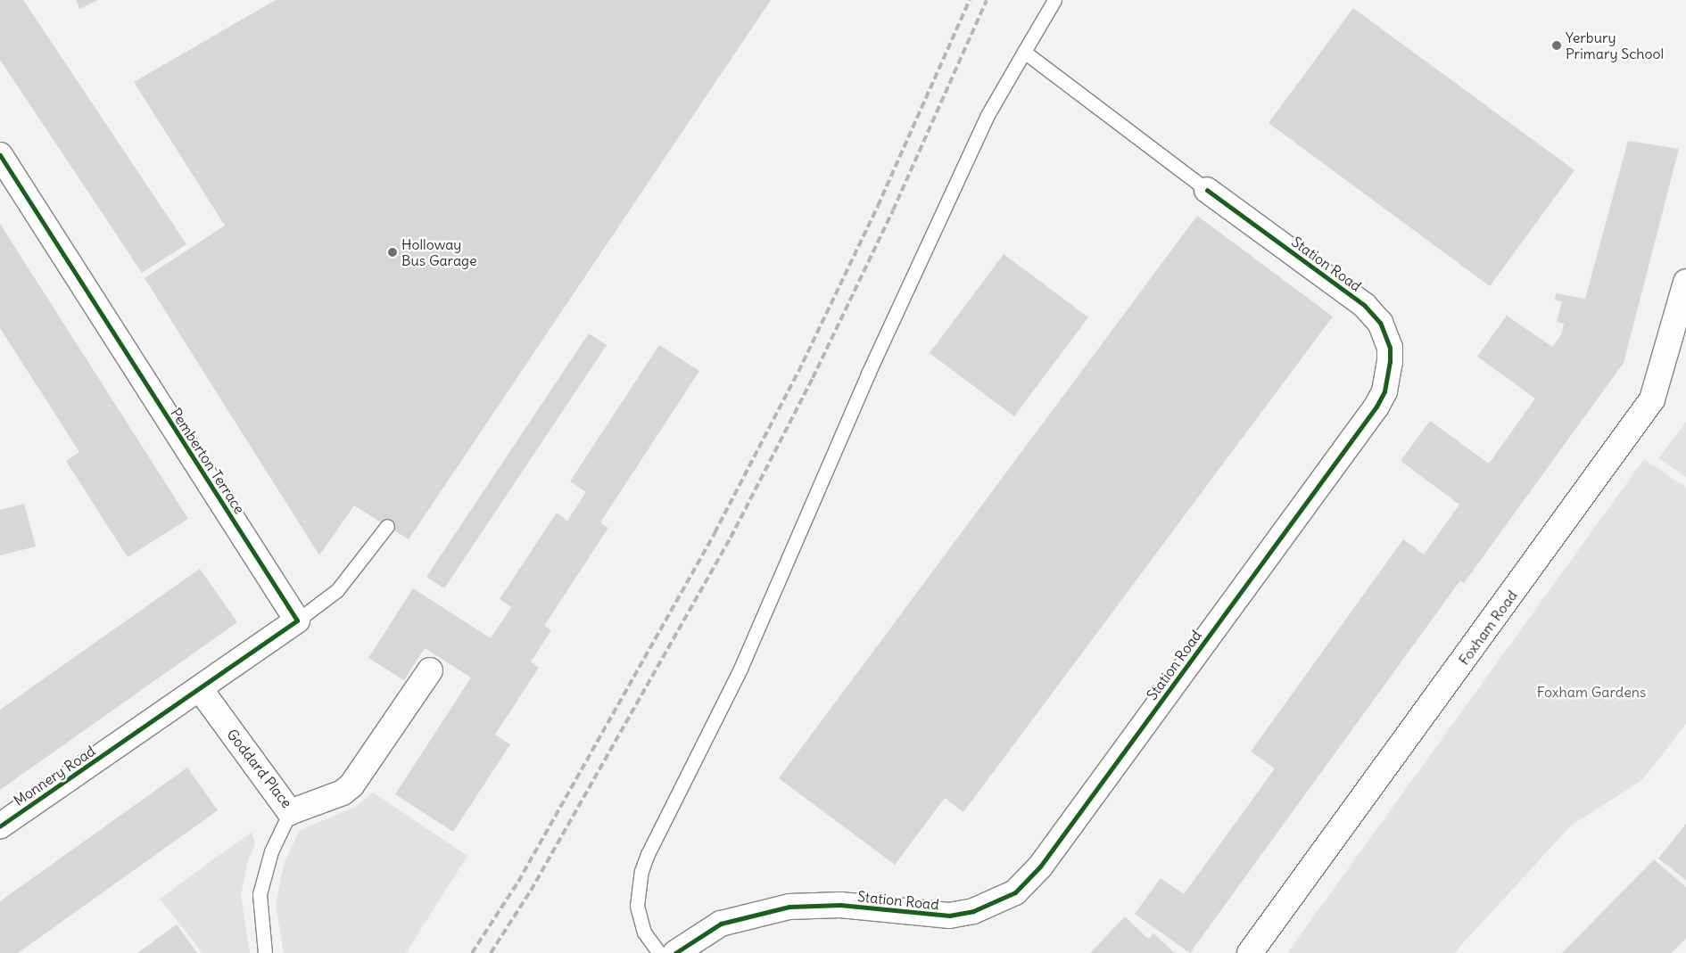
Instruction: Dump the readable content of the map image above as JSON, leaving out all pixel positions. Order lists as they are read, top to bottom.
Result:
{
  "streets": {
    "street": [
      "Station Road",
      "Pemberton Terrace",
      "Foxham Road",
      "Goddard Place",
      "Monnery Road"
    ]
  },
  "crossings": [
    ["Pemberton Terrace", "Monnery Road"],
    ["Goddard Place", "Monnery Road"]
  ],
  "parks": ["Foxham Gardens"],
  "places": ["Yerbury Primary School", "Holloway Bus Garage"]
}
